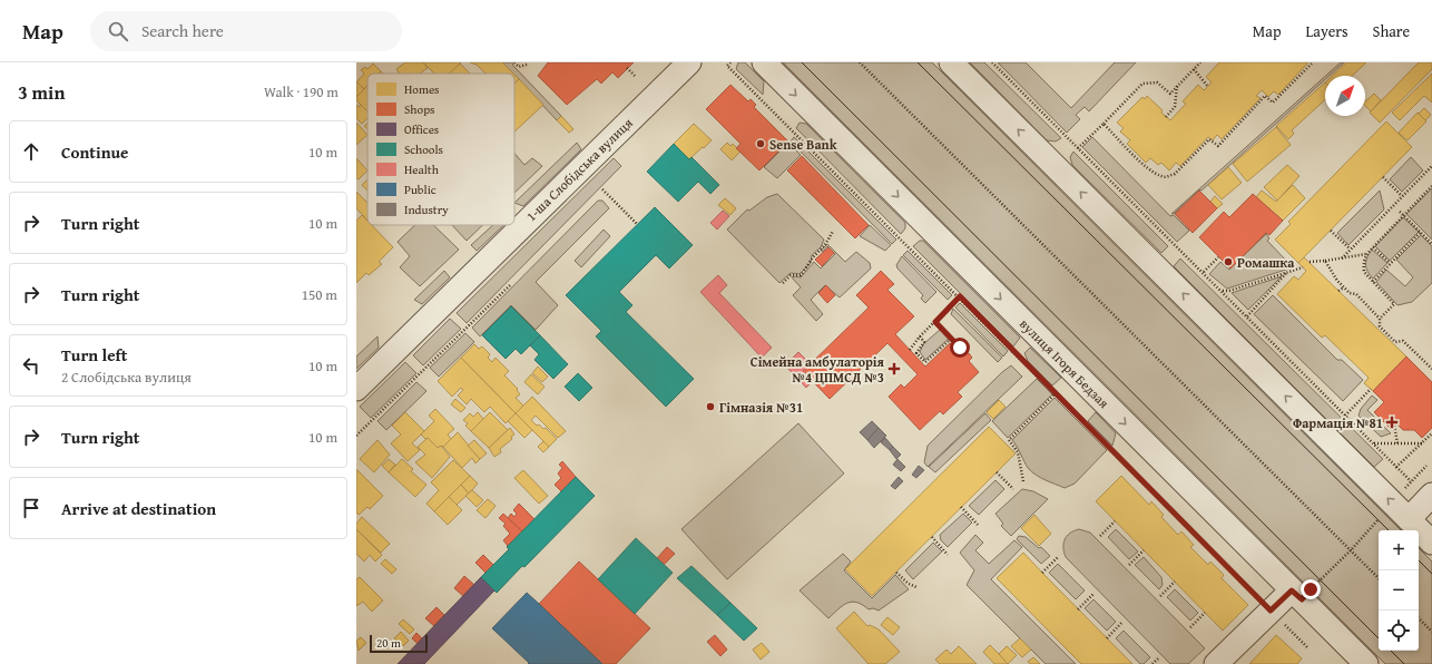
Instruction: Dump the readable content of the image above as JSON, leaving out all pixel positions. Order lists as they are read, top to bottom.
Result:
{
  "streets": {
    "street": ["1-ша Слобідська вулиця", "вулиця Ігоря Бедзая"]
  },
  "places": {
    "other": ["Sense Bank", "Ромашка", "Гімназія №31"],
    "health": ["Сімейна амбулаторія №4 ЦПМСД №3", "Фармація №81"]
  },
  "legend": [
    "Homes",
    "Shops",
    "Offices",
    "Schools",
    "Health",
    "Public",
    "Industry"
  ],
  "scale_bar": "20 m",
  "north": "top right",
  "page": {
    "header": "Map",
    "search": "Search here",
    "nav": ["Map", "Layers", "Share"],
    "heading": ["3 min", "Walk · 190 m"],
    "list": [
      ["Continue", "10 m"],
      ["Turn right", "10 m"],
      ["Turn right", "150 m"],
      ["Turn left", "2 Слобідська вулиця", "10 m"],
      ["Turn right", "10 m"],
      "Arrive at destination"
    ],
    "map_buttons": ["+", "−"],
    "scale": "20 m"
  }
}
